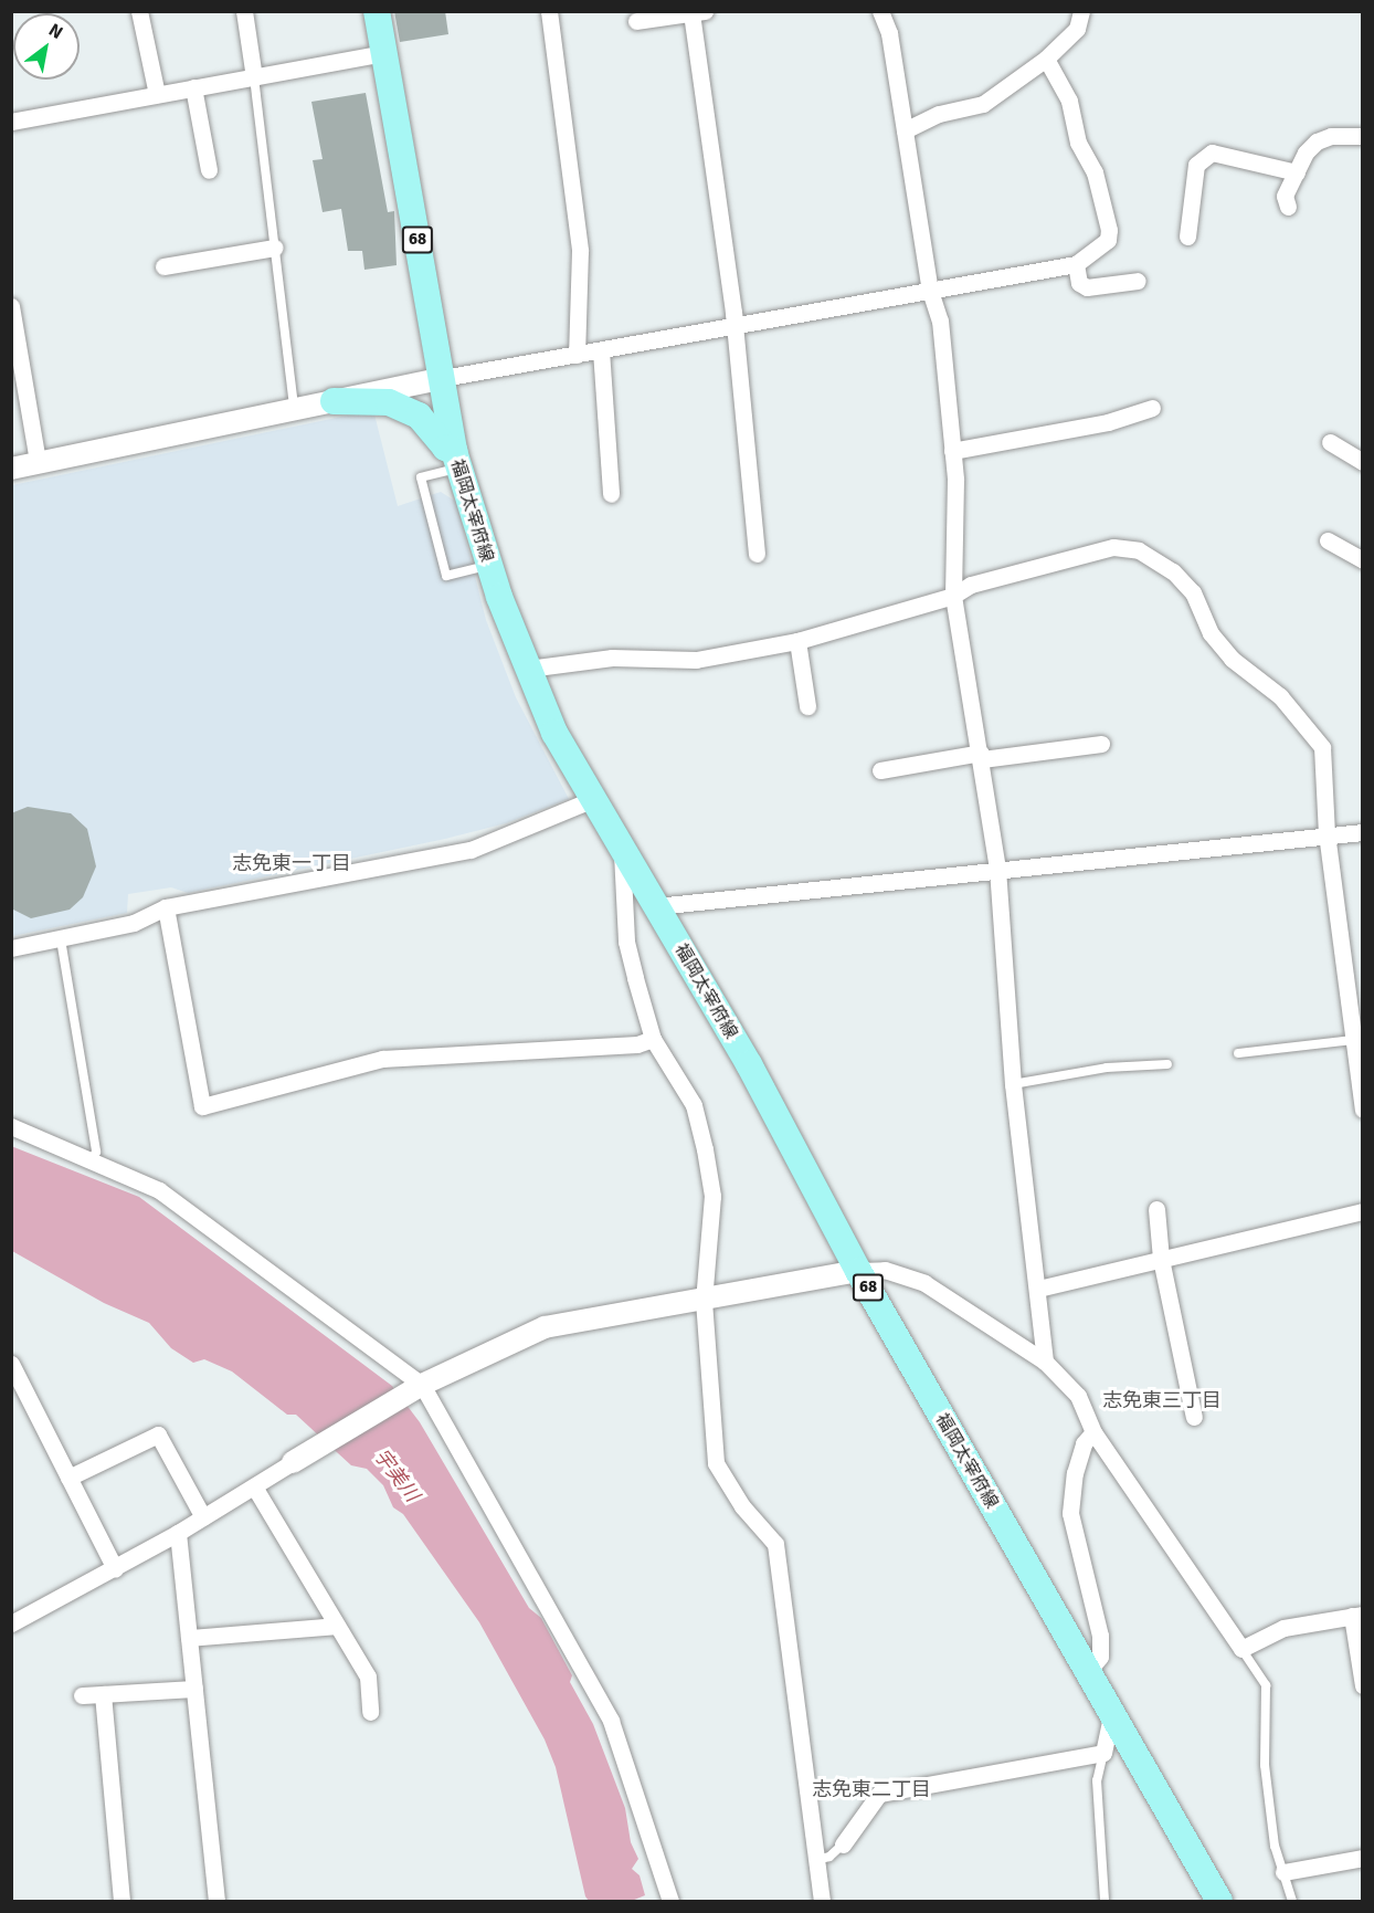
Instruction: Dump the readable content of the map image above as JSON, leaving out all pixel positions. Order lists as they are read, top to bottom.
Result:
{
  "streets": {
    "main road": ["68", "福岡太宰府線"]
  },
  "districts": ["志免東一丁目", "志免東三丁目", "志免東二丁目"],
  "water": ["宇美川"],
  "north": "top right"
}
